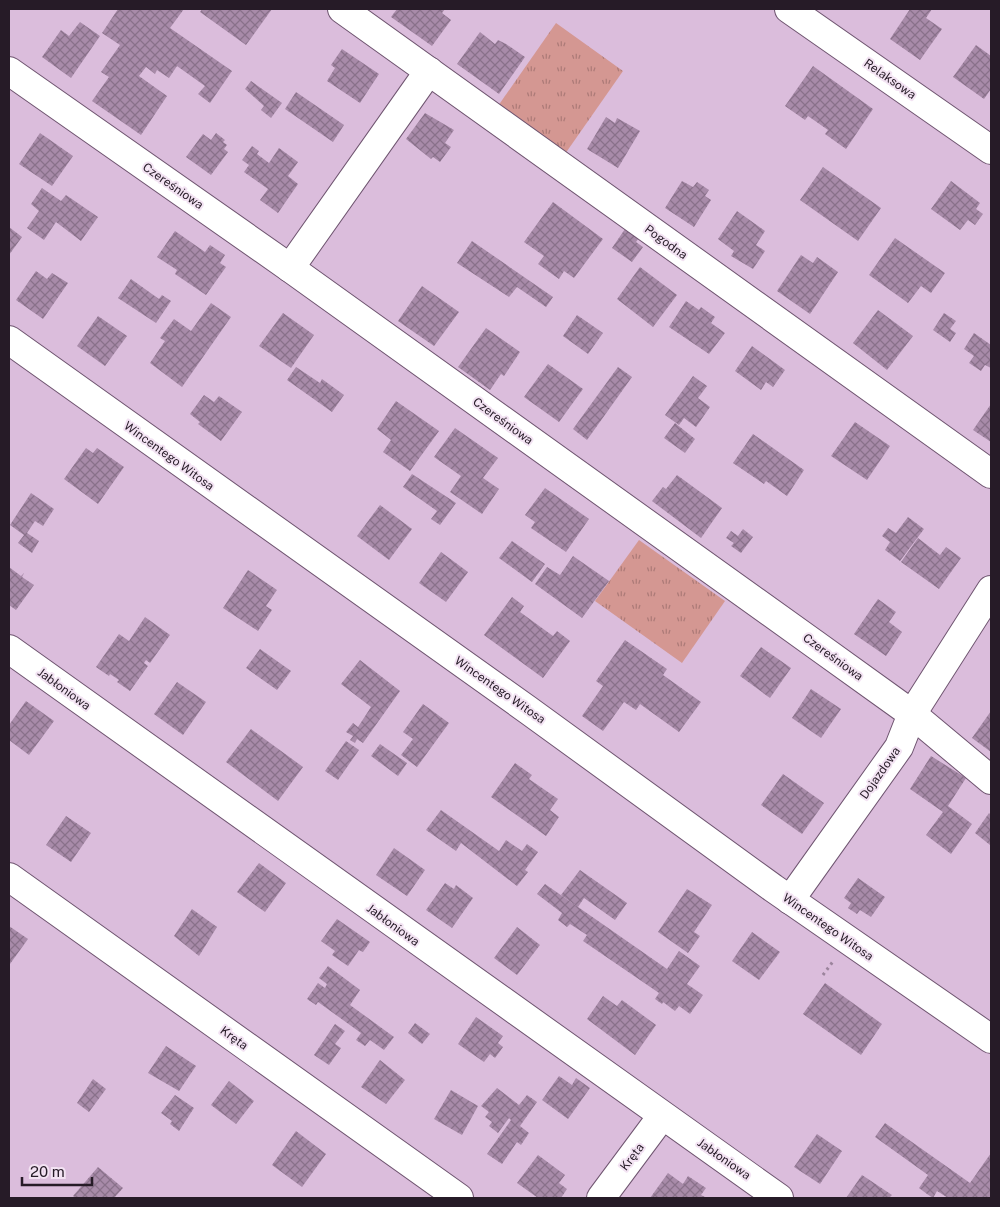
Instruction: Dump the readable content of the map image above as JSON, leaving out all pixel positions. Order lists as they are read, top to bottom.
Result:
{
  "streets": {
    "street": [
      "Relaksowa",
      "Czereśniowa",
      "Pogodna",
      "Wincentego Witosa",
      "Jabłoniowa",
      "Dojazdowa",
      "Kręta"
    ]
  },
  "crossings": [
    ["Czereśniowa", "Dojazdowa"],
    ["Wincentego Witosa", "Dojazdowa"],
    ["Jabłoniowa", "Kręta"]
  ],
  "scale_bar": "20 m"
}
